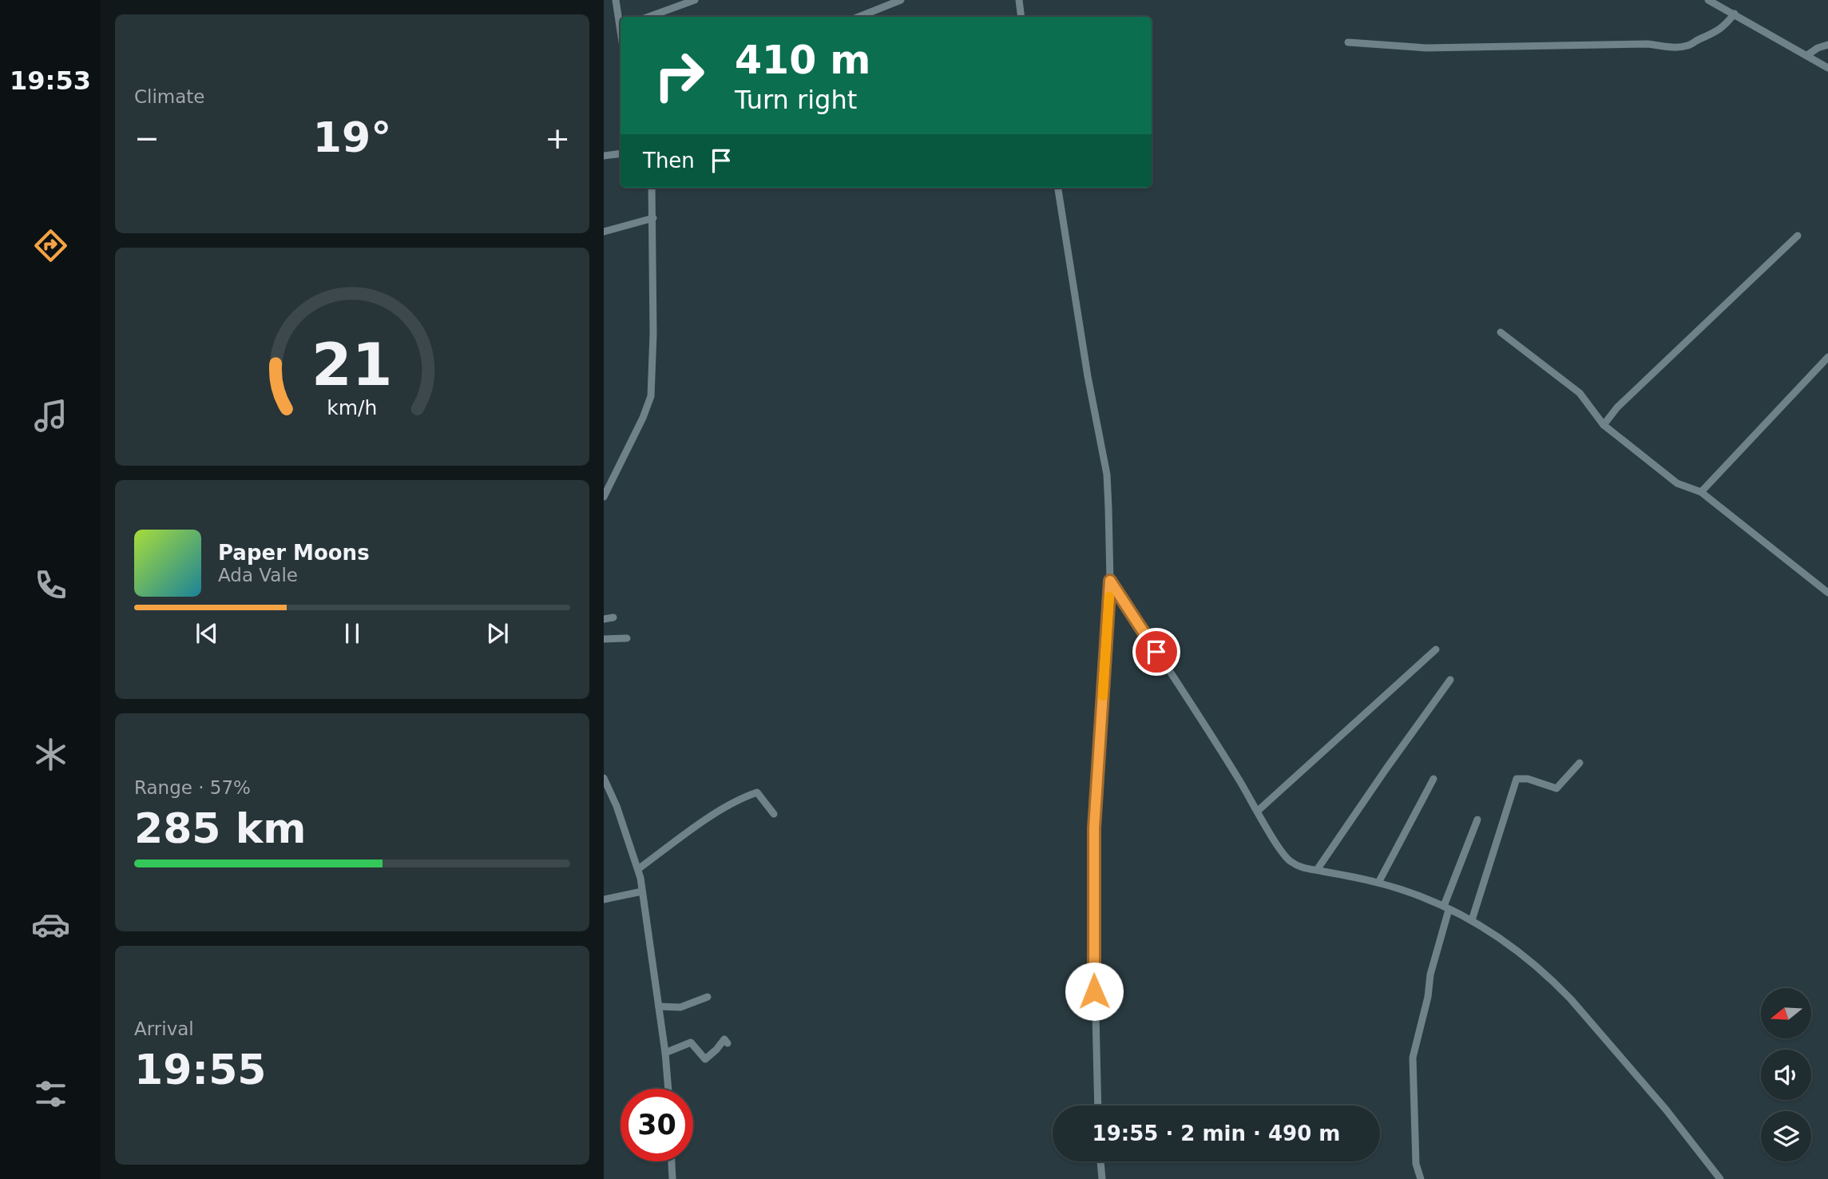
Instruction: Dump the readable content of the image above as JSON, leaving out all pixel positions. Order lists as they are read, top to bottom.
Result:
{
  "north": "left",
  "page": {
    "tabs": "19:53",
    "tile": [
      "Climate",
      ["Range · 57%", "285 km"],
      ["Arrival", "19:55"]
    ],
    "turn": ["410 m", "Turn right"],
    "heat": ["−", "19°", "+"],
    "then": "Then",
    "song": ["Paper Moons", "Ada Vale"],
    "limit": "30",
    "trip": "19:55 · 2 min · 490 m",
    "gauge": ["21", "km/h"]
  }
}
